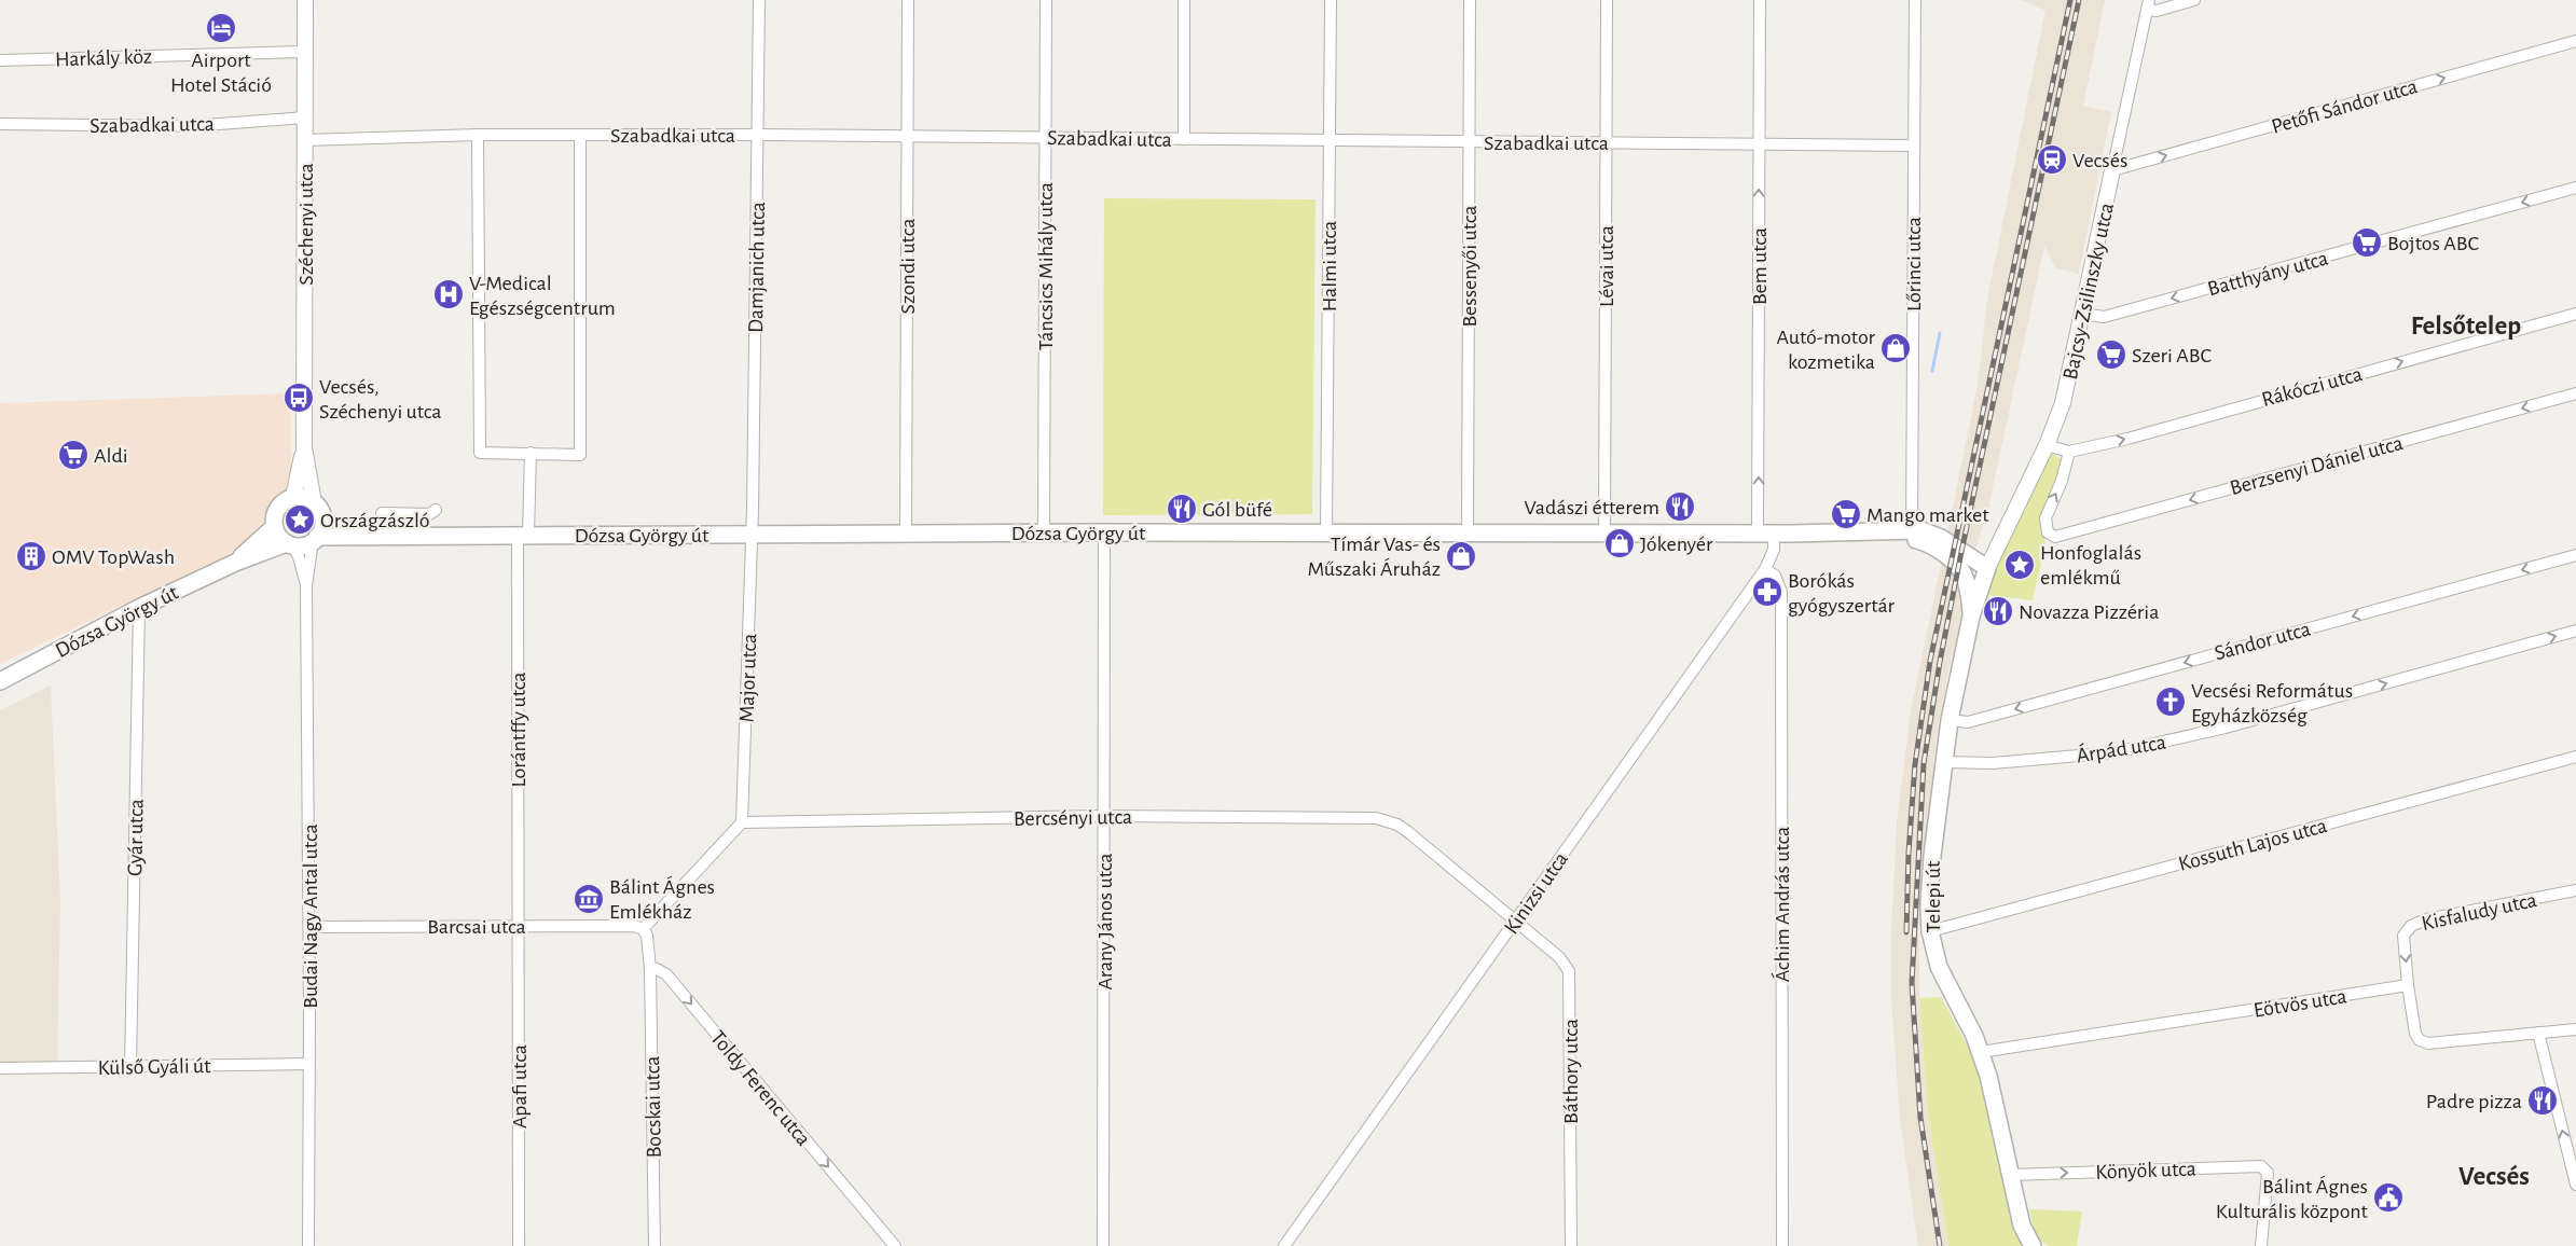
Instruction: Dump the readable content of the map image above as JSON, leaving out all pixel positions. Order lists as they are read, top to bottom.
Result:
{
  "streets": {
    "main road": ["Dózsa György út", "Telepi út"],
    "street": [
      "Harkály köz",
      "Petőfi Sándor utca",
      "Szabadkai utca",
      "Széchenyi utca",
      "Lőrinci utca",
      "Szondi utca",
      "Táncsics Mihály utca",
      "Halmi utca",
      "Bessenyői utca",
      "Lévai utca",
      "Bem utca",
      "Damjanich utca",
      "Batthyány utca",
      "Bajcsy-Zsilinszky utca",
      "Rákóczi utca",
      "Berzsenyi Dániel utca",
      "Sándor utca",
      "Major utca",
      "Lorántffy utca",
      "Árpád utca",
      "Bercsényi utca",
      "Gyár utca",
      "Kossuth Lajos utca",
      "Kinizsi utca",
      "Áchim András utca",
      "Kisfaludy utca",
      "Budai Nagy Antal utca",
      "Arany János utca",
      "Barcsai utca",
      "Eötvös utca",
      "Külső Gyáli út",
      "Báthory utca",
      "Apafi utca",
      "Toldy Ferenc utca",
      "Bocskai utca",
      "Könyök utca"
    ]
  },
  "crossings": [
    ["Harkály köz", "Széchenyi utca"],
    ["Petőfi Sándor utca", "Bajcsy-Zsilinszky utca"],
    ["Szabadkai utca", "Széchenyi utca"],
    ["Szabadkai utca", "Lőrinci utca"],
    ["Szabadkai utca", "Szondi utca"],
    ["Szabadkai utca", "Táncsics Mihály utca"],
    ["Szabadkai utca", "Halmi utca"],
    ["Szabadkai utca", "Bessenyői utca"],
    ["Szabadkai utca", "Lévai utca"],
    ["Szabadkai utca", "Bem utca"],
    ["Szabadkai utca", "Damjanich utca"],
    ["Széchenyi utca", "Dózsa György út"],
    ["Széchenyi utca", "Budai Nagy Antal utca"],
    ["Lőrinci utca", "Dózsa György út"],
    ["Szondi utca", "Dózsa György út"],
    ["Táncsics Mihály utca", "Dózsa György út"],
    ["Halmi utca", "Dózsa György út"],
    ["Bessenyői utca", "Dózsa György út"],
    ["Lévai utca", "Dózsa György út"],
    ["Bem utca", "Dózsa György út"],
    ["Bem utca", "Kinizsi utca"],
    ["Damjanich utca", "Dózsa György út"],
    ["Damjanich utca", "Major utca"],
    ["Batthyány utca", "Bajcsy-Zsilinszky utca"],
    ["Bajcsy-Zsilinszky utca", "Rákóczi utca"],
    ["Bajcsy-Zsilinszky utca", "Dózsa György út"],
    ["Bajcsy-Zsilinszky utca", "Telepi út"],
    ["Rákóczi utca", "Berzsenyi Dániel utca"],
    ["Dózsa György út", "Major utca"],
    ["Dózsa György út", "Lorántffy utca"],
    ["Dózsa György út", "Gyár utca"],
    ["Dózsa György út", "Kinizsi utca"],
    ["Dózsa György út", "Telepi út"],
    ["Dózsa György út", "Budai Nagy Antal utca"],
    ["Dózsa György út", "Arany János utca"],
    ["Sándor utca", "Telepi út"],
    ["Major utca", "Bercsényi utca"],
    ["Lorántffy utca", "Barcsai utca"],
    ["Lorántffy utca", "Apafi utca"],
    ["Árpád utca", "Telepi út"],
    ["Bercsényi utca", "Kinizsi utca"],
    ["Bercsényi utca", "Arany János utca"],
    ["Bercsényi utca", "Báthory utca"],
    ["Gyár utca", "Külső Gyáli út"],
    ["Kossuth Lajos utca", "Telepi út"],
    ["Kinizsi utca", "Áchim András utca"],
    ["Kinizsi utca", "Báthory utca"],
    ["Telepi út", "Eötvös utca"],
    ["Telepi út", "Könyök utca"],
    ["Kisfaludy utca", "Eötvös utca"],
    ["Budai Nagy Antal utca", "Barcsai utca"],
    ["Budai Nagy Antal utca", "Külső Gyáli út"],
    ["Barcsai utca", "Apafi utca"],
    ["Toldy Ferenc utca", "Bocskai utca"]
  ],
  "one_way": [
    "Petőfi Sándor utca",
    "Bem utca",
    "Batthyány utca",
    "Rákóczi utca",
    "Berzsenyi Dániel utca",
    "Sándor utca",
    "Árpád utca",
    "Kisfaludy utca",
    "Toldy Ferenc utca"
  ],
  "districts": ["Felsőtelep", "Vecsés"],
  "places": {
    "hotel": ["Airport Hotel Stáció"],
    "station": ["Vecsés"],
    "supermarket": [
      "Bojtos ABC",
      "Szeri ABC",
      "Aldi",
      "Mango market"
    ],
    "hospital": ["V-Medical Egészségcentrum"],
    "shop": ["Autó-motor kozmetika", "Jókenyér", "Tímár Vas- és Műszaki Áruház"],
    "bus stop": ["Vecsés, Széchenyi utca"],
    "restaurant": [
      "Vadászi étterem",
      "Gól büfé",
      "Novazza Pizzéria",
      "Padre pizza"
    ],
    "place": ["Országzászló", "Honfoglalás emlékmű"],
    "building": ["OMV TopWash"],
    "pharmacy": ["Borókás gyógyszertár"],
    "church": ["Vecsési Református Egyházközség"],
    "museum": ["Bálint Ágnes Emlékház"],
    "public building": ["Bálint Ágnes Kulturális központ"]
  }
}
